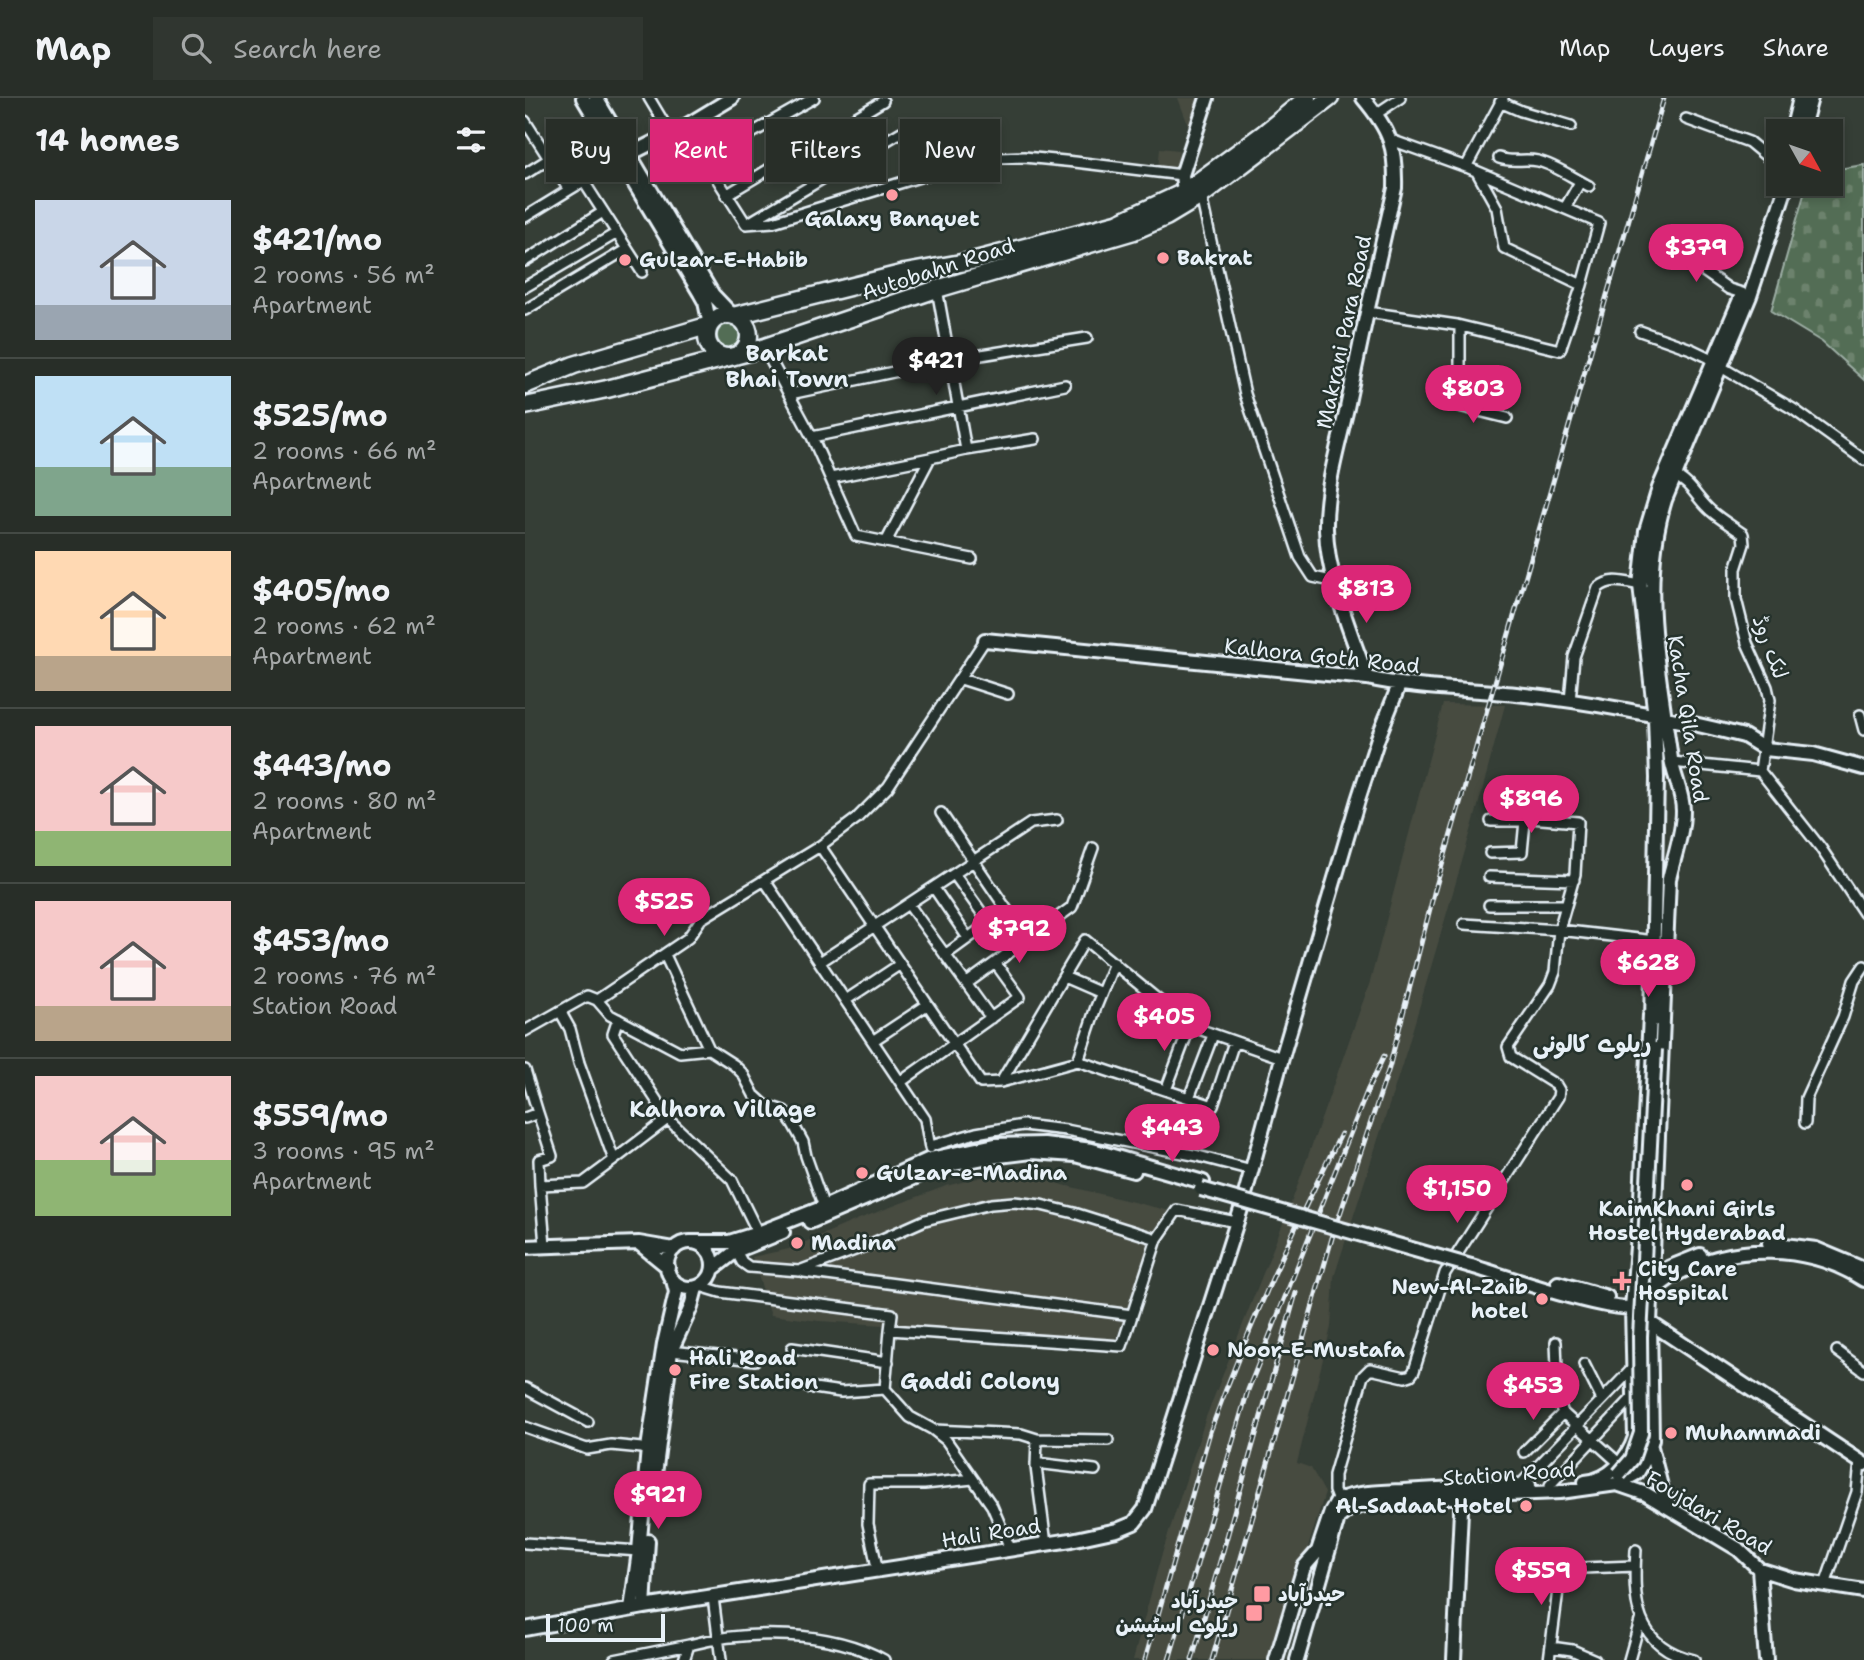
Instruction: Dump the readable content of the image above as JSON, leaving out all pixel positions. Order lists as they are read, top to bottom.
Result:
{
  "streets": {
    "highway": ["Autobahn Road"],
    "street": [
      "Makrani Para Road",
      "لنک روڈ",
      "Kalhora Goth Road",
      "Kacha Qila Road",
      "Station Road",
      "Foujdari Road",
      "Hali Road"
    ]
  },
  "crossings": [
    ["Makrani Para Road", "Kalhora Goth Road"],
    ["لنک روڈ", "Kalhora Goth Road"],
    ["لنک روڈ", "Kacha Qila Road"],
    ["Kalhora Goth Road", "Kacha Qila Road"],
    ["Kalhora Goth Road", "Hali Road"],
    ["Station Road", "Foujdari Road"]
  ],
  "districts": [
    "Barkat Bhai Town",
    "ریلوے کالونی",
    "Kalhora Village",
    "Gaddi Colony"
  ],
  "places": {
    "other": [
      "Galaxy Banquet",
      "Bakrat",
      "Gulzar-E-Habib",
      "Gulzar-e-Madina",
      "KaimKhani Girls Hostel Hyderabad",
      "Madina",
      "New-Al-Zaib hotel",
      "Noor-E-Mustafa",
      "Hali Road Fire Station",
      "Muhammadi",
      "Al-Sadaat Hotel"
    ],
    "health": ["City Care Hospital"],
    "transit": ["حیدرآباد", "حیدرآباد ریلوے اسٹیشن"]
  },
  "scale_bar": "100 m",
  "north": "bottom right",
  "page": {
    "header": "Map",
    "search": "Search here",
    "nav": ["Map", "Layers", "Share"],
    "heading": "14 homes",
    "chip": [
      "Buy",
      "Rent",
      "Filters",
      "New"
    ],
    "list": [
      {
        "name": "$421/mo",
        "note": "2 rooms · 56 m² · Apartment"
      },
      {
        "name": "$525/mo",
        "note": "2 rooms · 66 m² · Apartment"
      },
      {
        "name": "$405/mo",
        "note": "2 rooms · 62 m² · Apartment"
      },
      {
        "name": "$443/mo",
        "note": "2 rooms · 80 m² · Apartment"
      },
      {
        "name": "$453/mo",
        "note": "2 rooms · 76 m² · Station Road"
      },
      {
        "name": "$559/mo",
        "note": "3 rooms · 95 m² · Apartment"
      }
    ],
    "price": [
      "$379",
      "$421",
      "$803",
      "$813",
      "$896",
      "$525",
      "$792",
      "$628",
      "$405",
      "$443",
      "$1,150",
      "$453",
      "$921",
      "$559"
    ],
    "scale": "100 m"
  }
}
